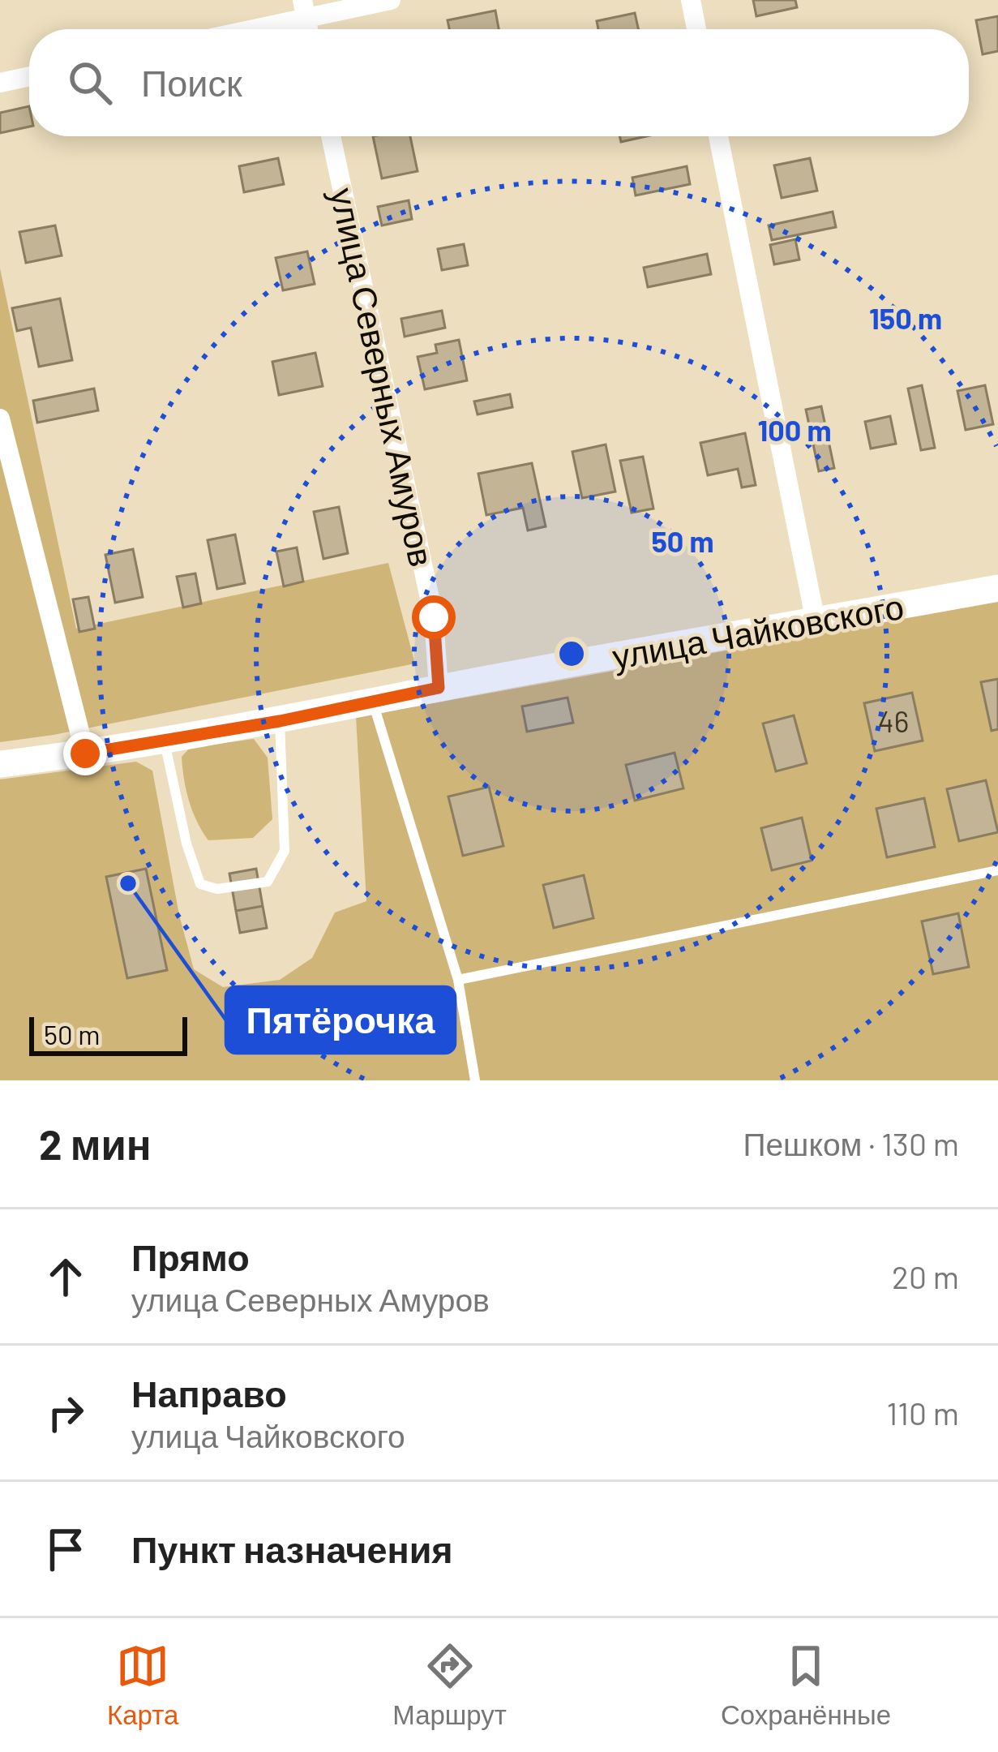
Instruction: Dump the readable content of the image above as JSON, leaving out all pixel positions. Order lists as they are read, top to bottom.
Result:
{
  "streets": {
    "street": ["улица Северных Амуров", "улица Чайковского"]
  },
  "crossings": [
    ["улица Северных Амуров", "улица Чайковского"]
  ],
  "places": ["Пятёрочка"],
  "house_numbers": ["46"],
  "scale_bar": "50 m",
  "page": {
    "search": "Поиск",
    "scale": "50 m",
    "heading": ["2 мин", "Пешком · 130 m"],
    "list": [
      ["Прямо", "улица Северных Амуров", "20 m"],
      ["Направо", "улица Чайковского", "110 m"],
      "Пункт назначения"
    ],
    "nav": ["Карта", "Маршрут", "Сохранённые"]
  },
  "rings": ["150 m", "100 m", "50 m"]
}
